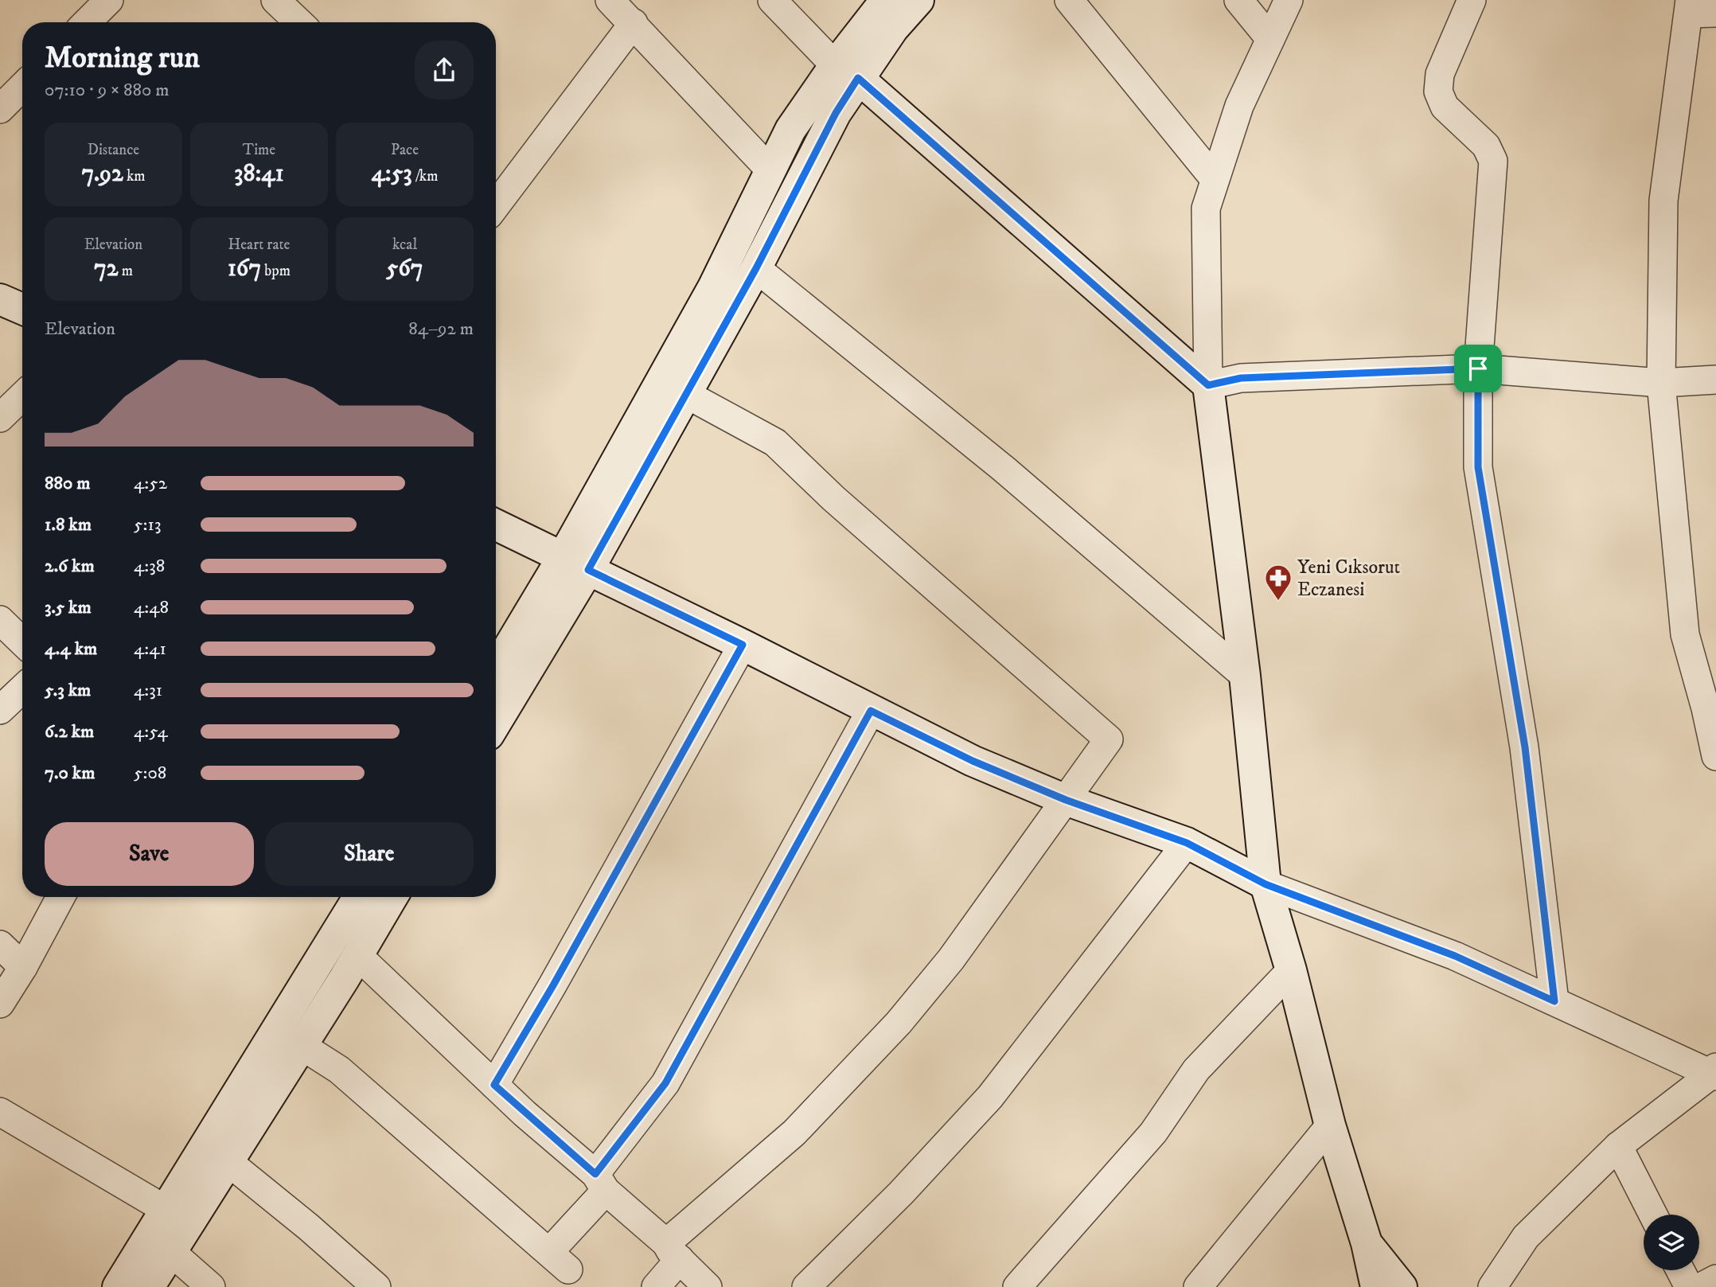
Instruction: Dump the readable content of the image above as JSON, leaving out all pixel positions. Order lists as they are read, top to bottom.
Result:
{
  "places": {
    "pharmacy": ["Yeni Cıksorut Eczanesi"]
  },
  "page": {
    "heading": ["Morning run", "07:10 · 9 × 880 m"],
    "stats": [
      ["Distance", "7.92 km"],
      ["Time", "38:41"],
      ["Pace", "4:53 /km"],
      ["Elevation", "72 m"],
      ["Heart rate", "167 bpm"],
      ["kcal", "567"]
    ],
    "chart": ["Elevation", "84–92 m"],
    "list": [
      {
        "name": "880 m",
        "note": "4:52"
      },
      {
        "name": "1.8 km",
        "note": "5:13"
      },
      {
        "name": "2.6 km",
        "note": "4:38"
      },
      {
        "name": "3.5 km",
        "note": "4:48"
      },
      {
        "name": "4.4 km",
        "note": "4:41"
      },
      {
        "name": "5.3 km",
        "note": "4:31"
      },
      {
        "name": "6.2 km",
        "note": "4:54"
      },
      {
        "name": "7.0 km",
        "note": "5:08"
      }
    ],
    "buttons": ["Save", "Share"]
  }
}
